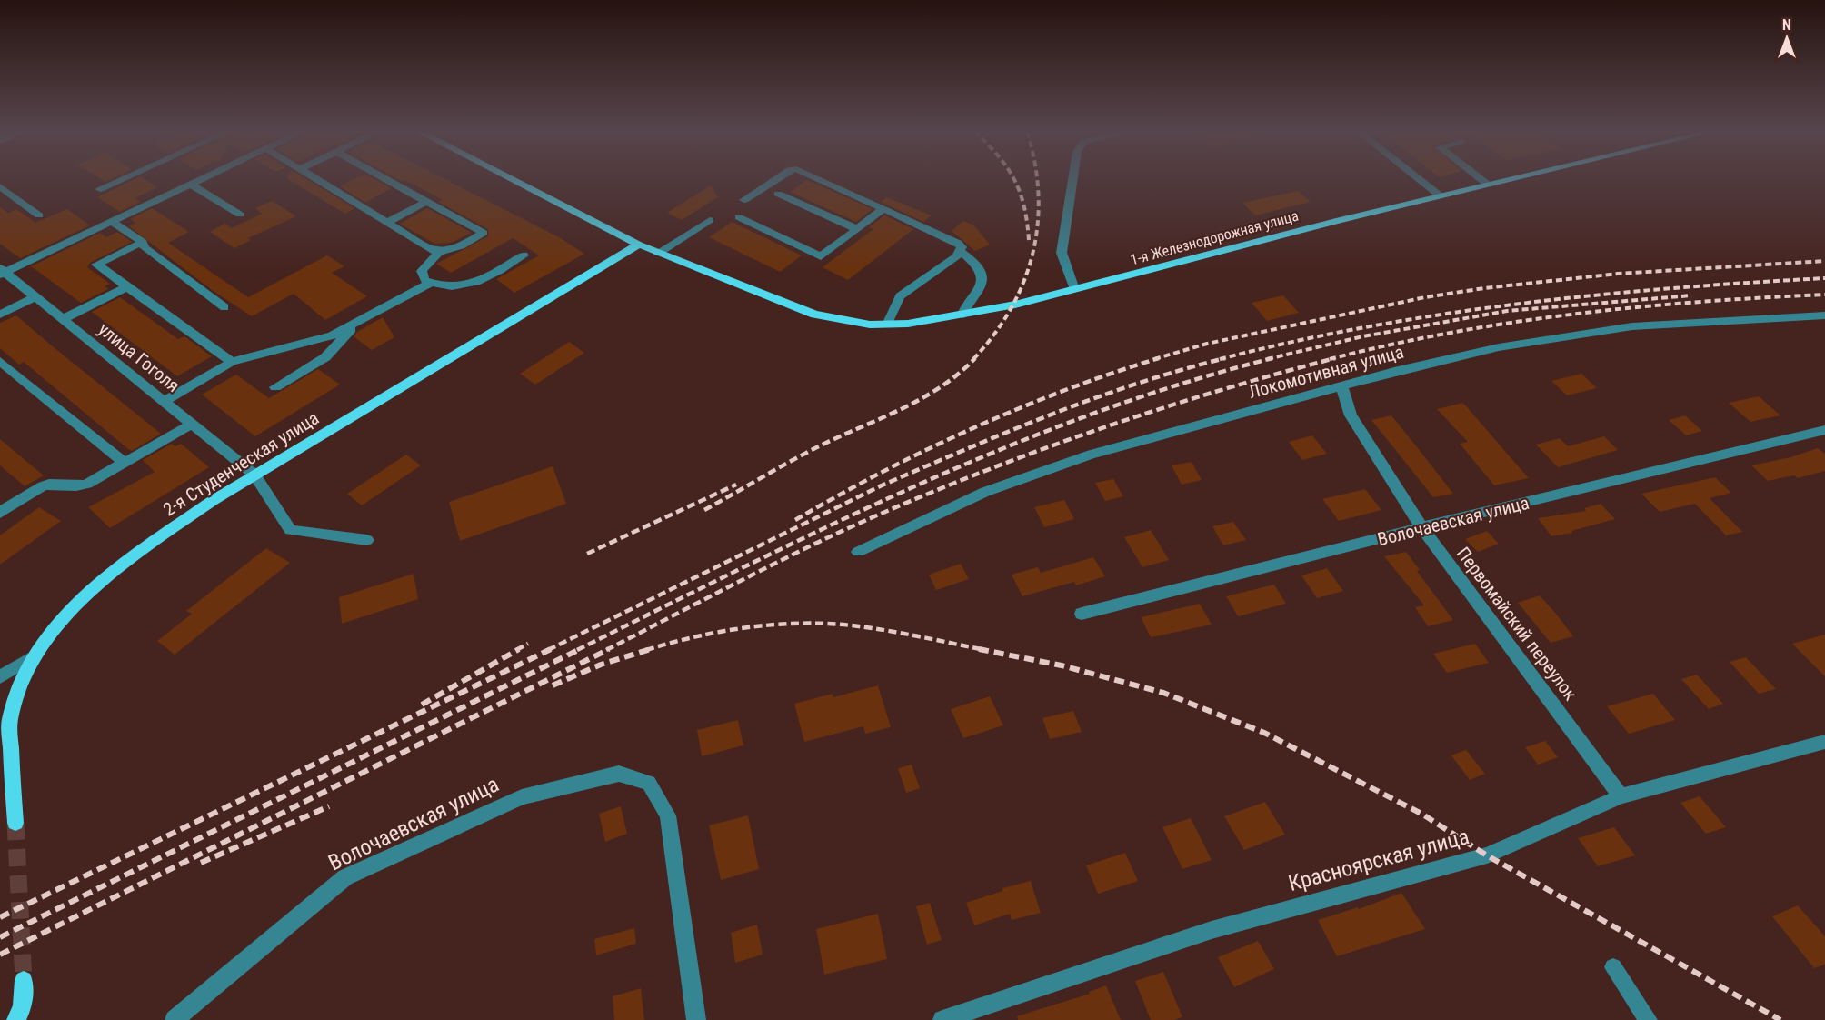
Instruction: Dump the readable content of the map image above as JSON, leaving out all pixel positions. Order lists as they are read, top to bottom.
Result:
{
  "streets": {
    "main road": ["1-я Железнодорожная улица", "2-я Студенческая улица"],
    "street": [
      "улица Гоголя",
      "Локомотивная улица",
      "Волочаевская улица",
      "Первомайский переулок",
      "Красноярская улица"
    ]
  },
  "crossings": [
    ["1-я Железнодорожная улица", "2-я Студенческая улица"],
    ["улица Гоголя", "2-я Студенческая улица"],
    ["Локомотивная улица", "Первомайский переулок"],
    ["Волочаевская улица", "Первомайский переулок"],
    ["Первомайский переулок", "Красноярская улица"]
  ],
  "north": "top"
}
